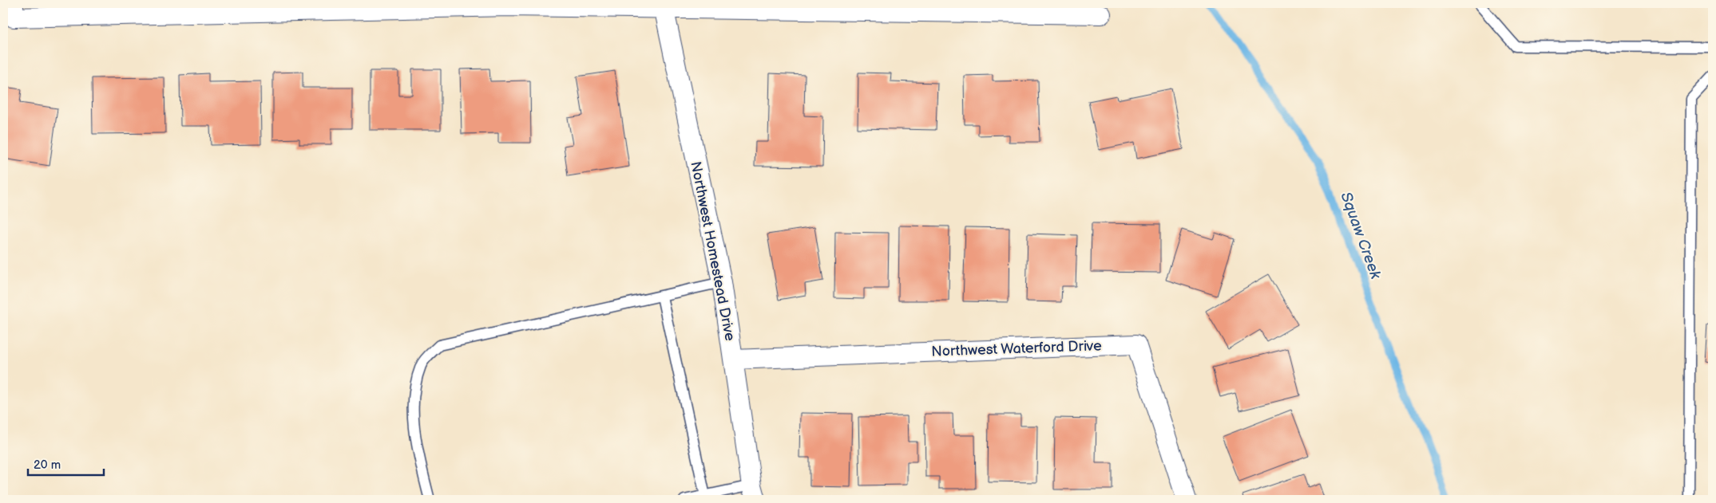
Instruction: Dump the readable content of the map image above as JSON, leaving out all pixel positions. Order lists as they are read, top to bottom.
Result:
{
  "streets": {
    "street": ["Northwest Homestead Drive", "Northwest Waterford Drive"]
  },
  "crossings": [
    ["Northwest Homestead Drive", "Northwest Waterford Drive"]
  ],
  "water": ["Squaw Creek"],
  "scale_bar": "20 m"
}
